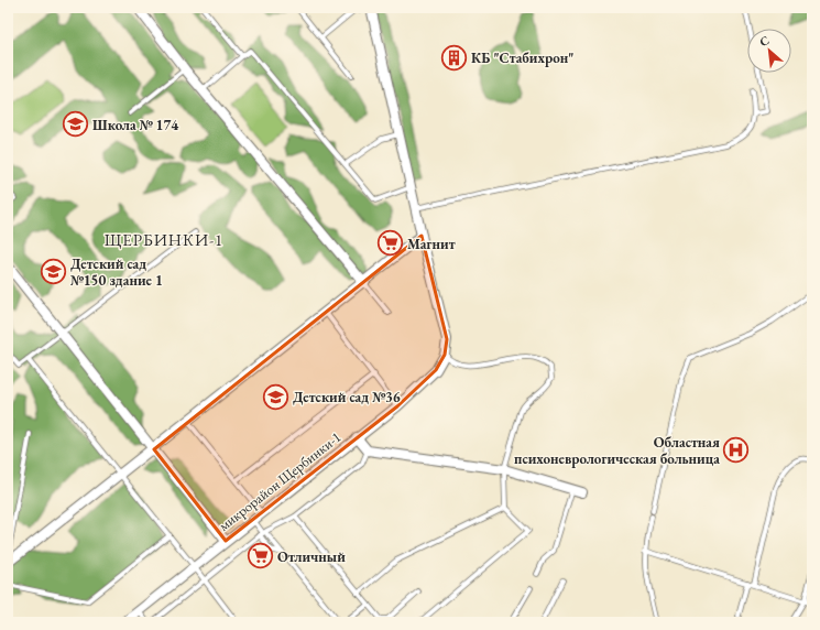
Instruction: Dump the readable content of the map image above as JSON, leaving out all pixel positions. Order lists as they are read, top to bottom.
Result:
{
  "streets": {
    "street": ["микрорайон Щербинки-1"]
  },
  "districts": ["ЩЕРБИНКИ-1"],
  "places": {
    "building": ["КБ \"Стабихрон\""],
    "school or university": ["Школа № 174", "Детский сад №150 здание 1", "Детский сад №36"],
    "supermarket": ["Магнит", "Отличный"],
    "hospital": ["Областная психоневрологическая больница"]
  },
  "north": "top left"
}
